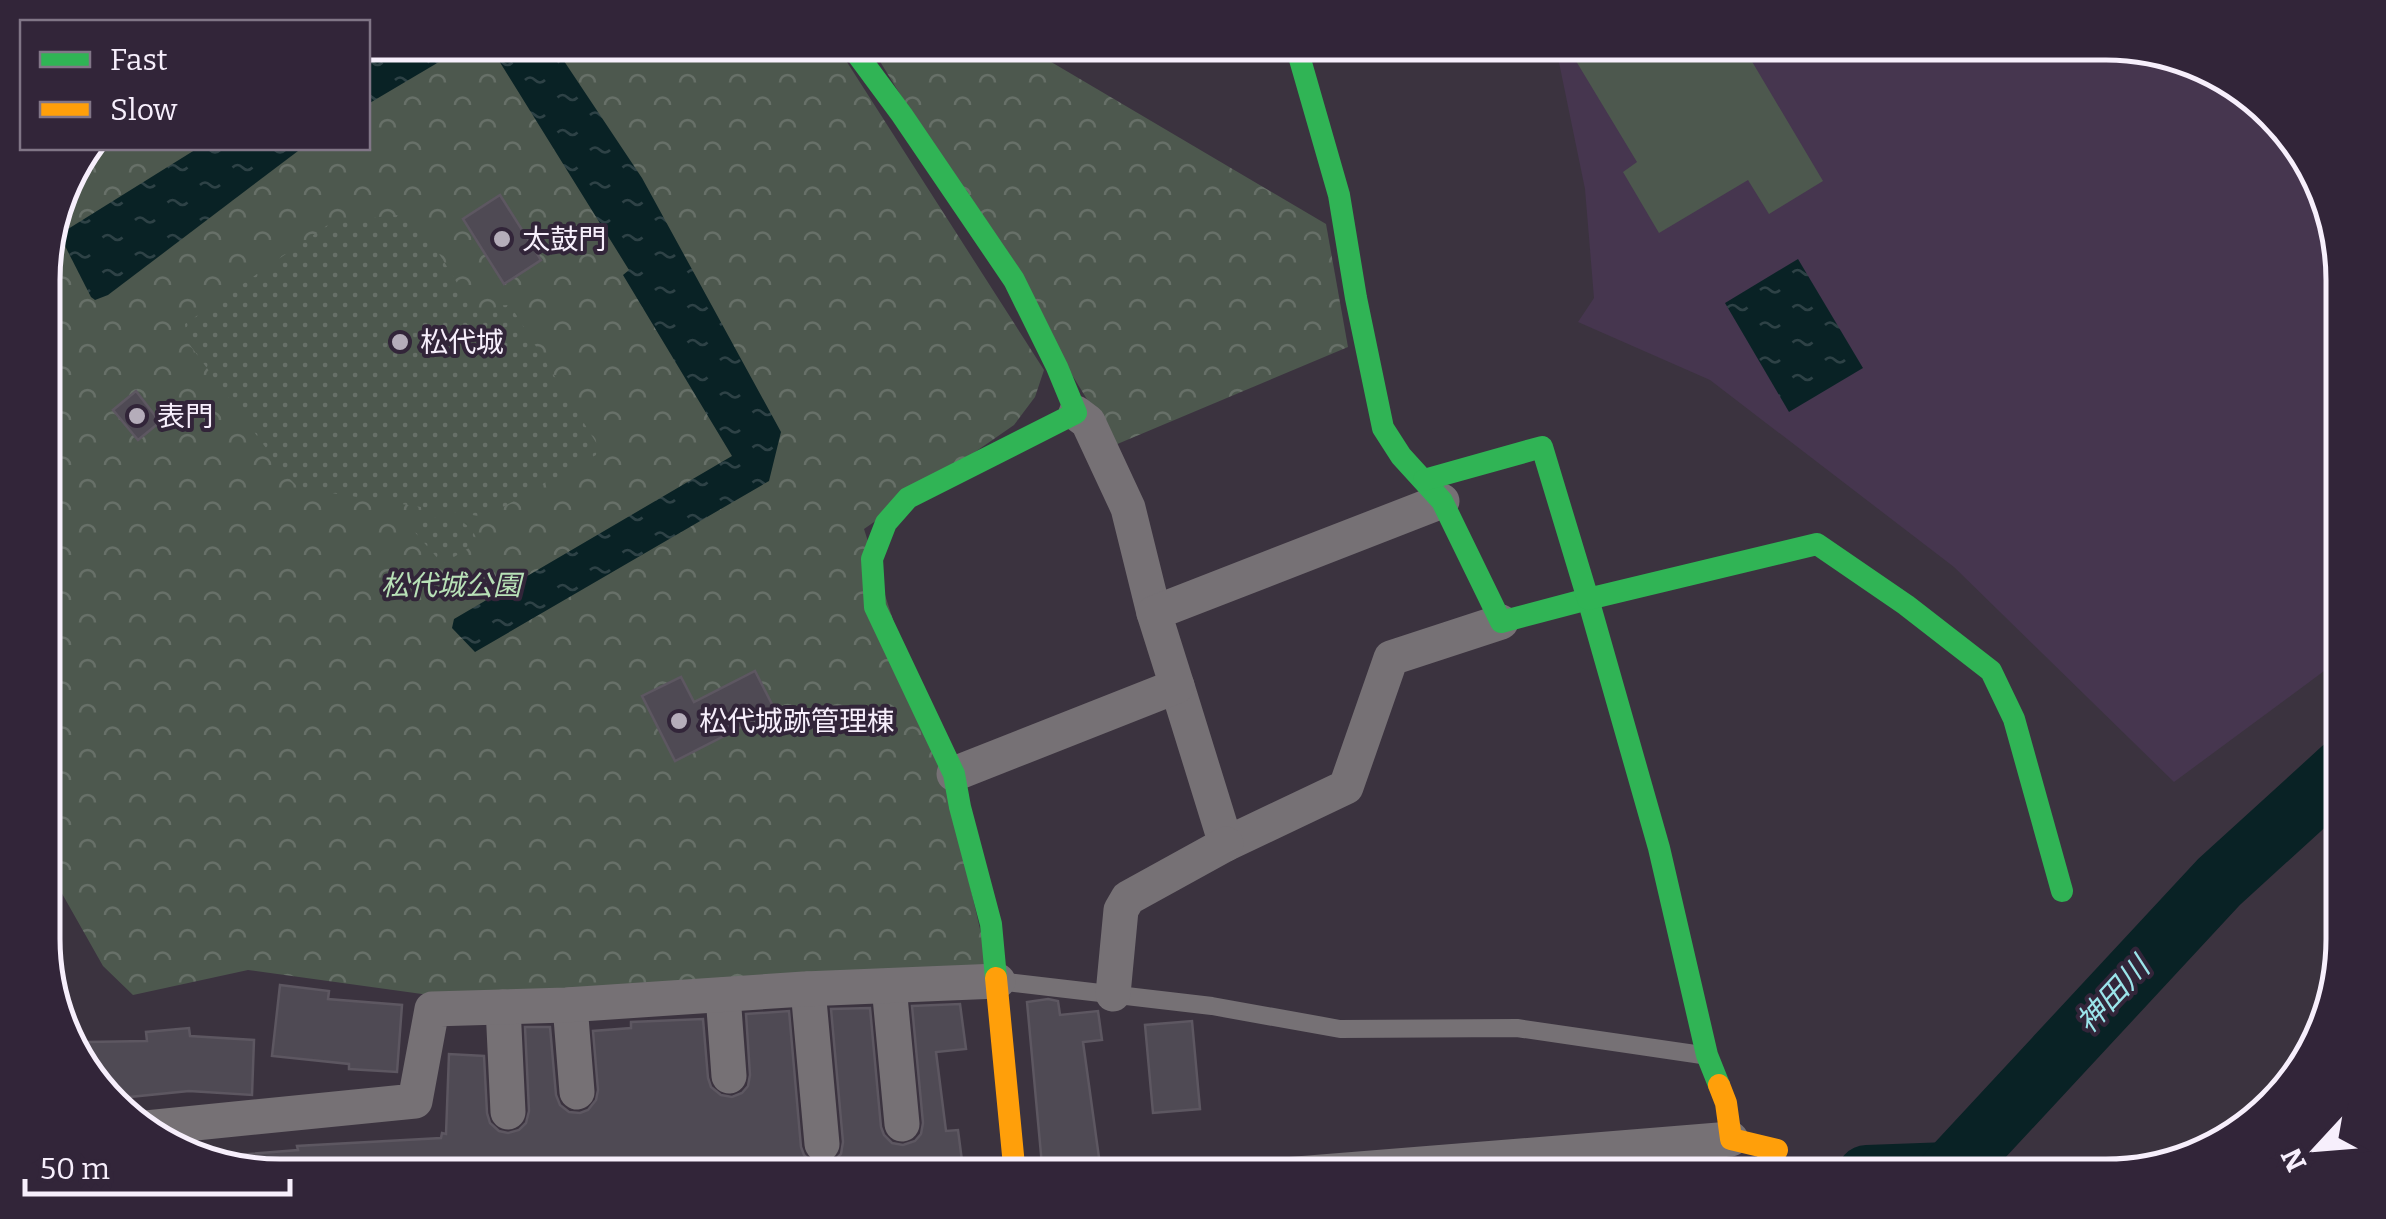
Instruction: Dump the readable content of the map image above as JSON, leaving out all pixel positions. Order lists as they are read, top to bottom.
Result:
{
  "water": ["神田川"],
  "parks": ["松代城公園"],
  "places": [
    "太鼓門",
    "松代城",
    "表門",
    "松代城跡管理棟"
  ],
  "legend": ["Fast", "Slow"],
  "scale_bar": "50 m",
  "north": "bottom left"
}
